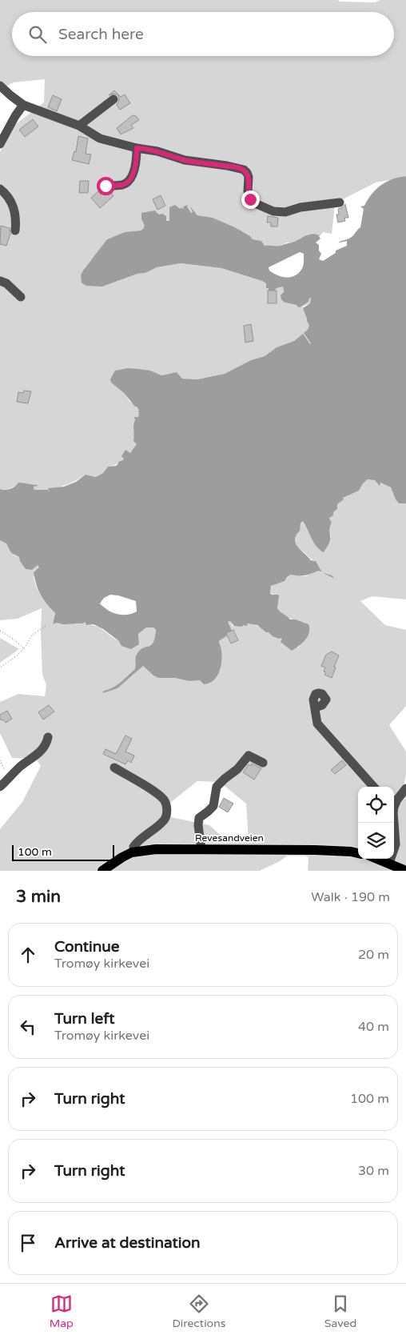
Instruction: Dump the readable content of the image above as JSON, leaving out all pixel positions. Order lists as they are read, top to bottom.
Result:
{
  "streets": {
    "main road": ["Revesandveien"]
  },
  "scale_bar": "100 m",
  "page": {
    "search": "Search here",
    "scale": "100 m",
    "heading": ["3 min", "Walk · 190 m"],
    "list": [
      ["Continue", "Tromøy kirkevei", "20 m"],
      ["Turn left", "Tromøy kirkevei", "40 m"],
      ["Turn right", "100 m"],
      ["Turn right", "30 m"],
      "Arrive at destination"
    ],
    "nav": ["Map", "Directions", "Saved"]
  }
}
